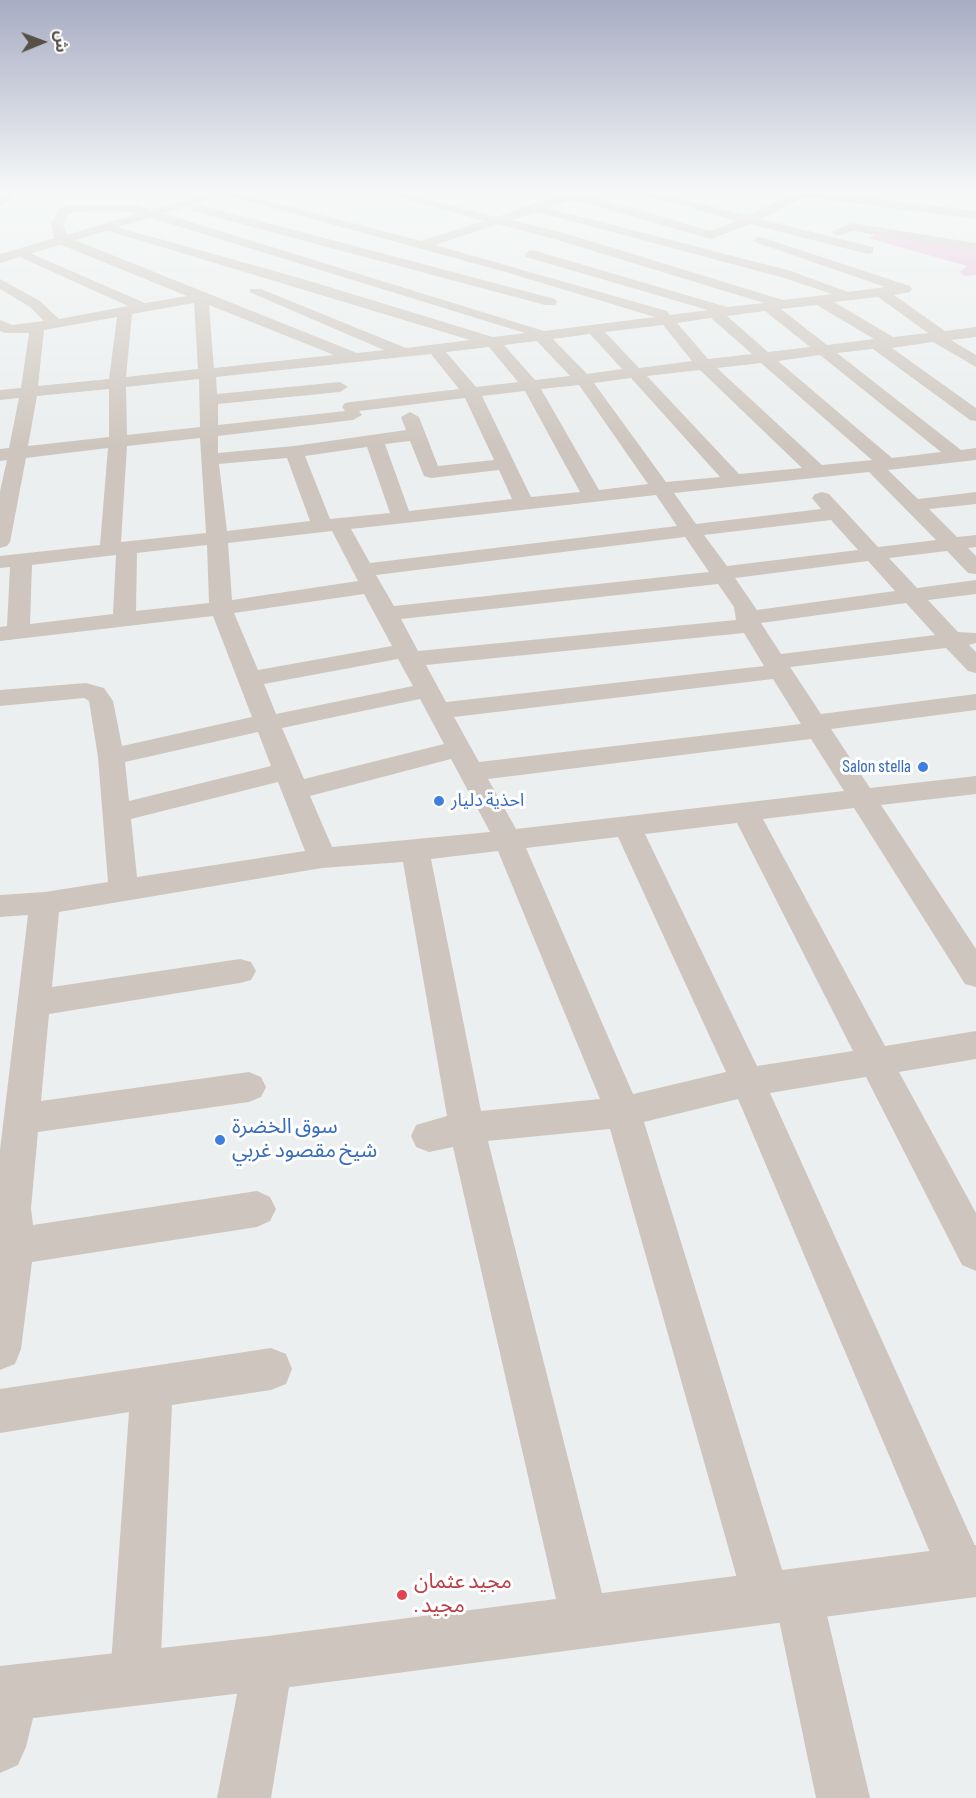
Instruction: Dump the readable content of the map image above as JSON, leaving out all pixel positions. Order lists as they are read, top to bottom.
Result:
{
  "places": [
    "Salon stella",
    "احذية دليار",
    "سوق الخضرة شيخ مقصود غربي",
    "مجيد عثمان . مجيد"
  ],
  "north": "right"
}
